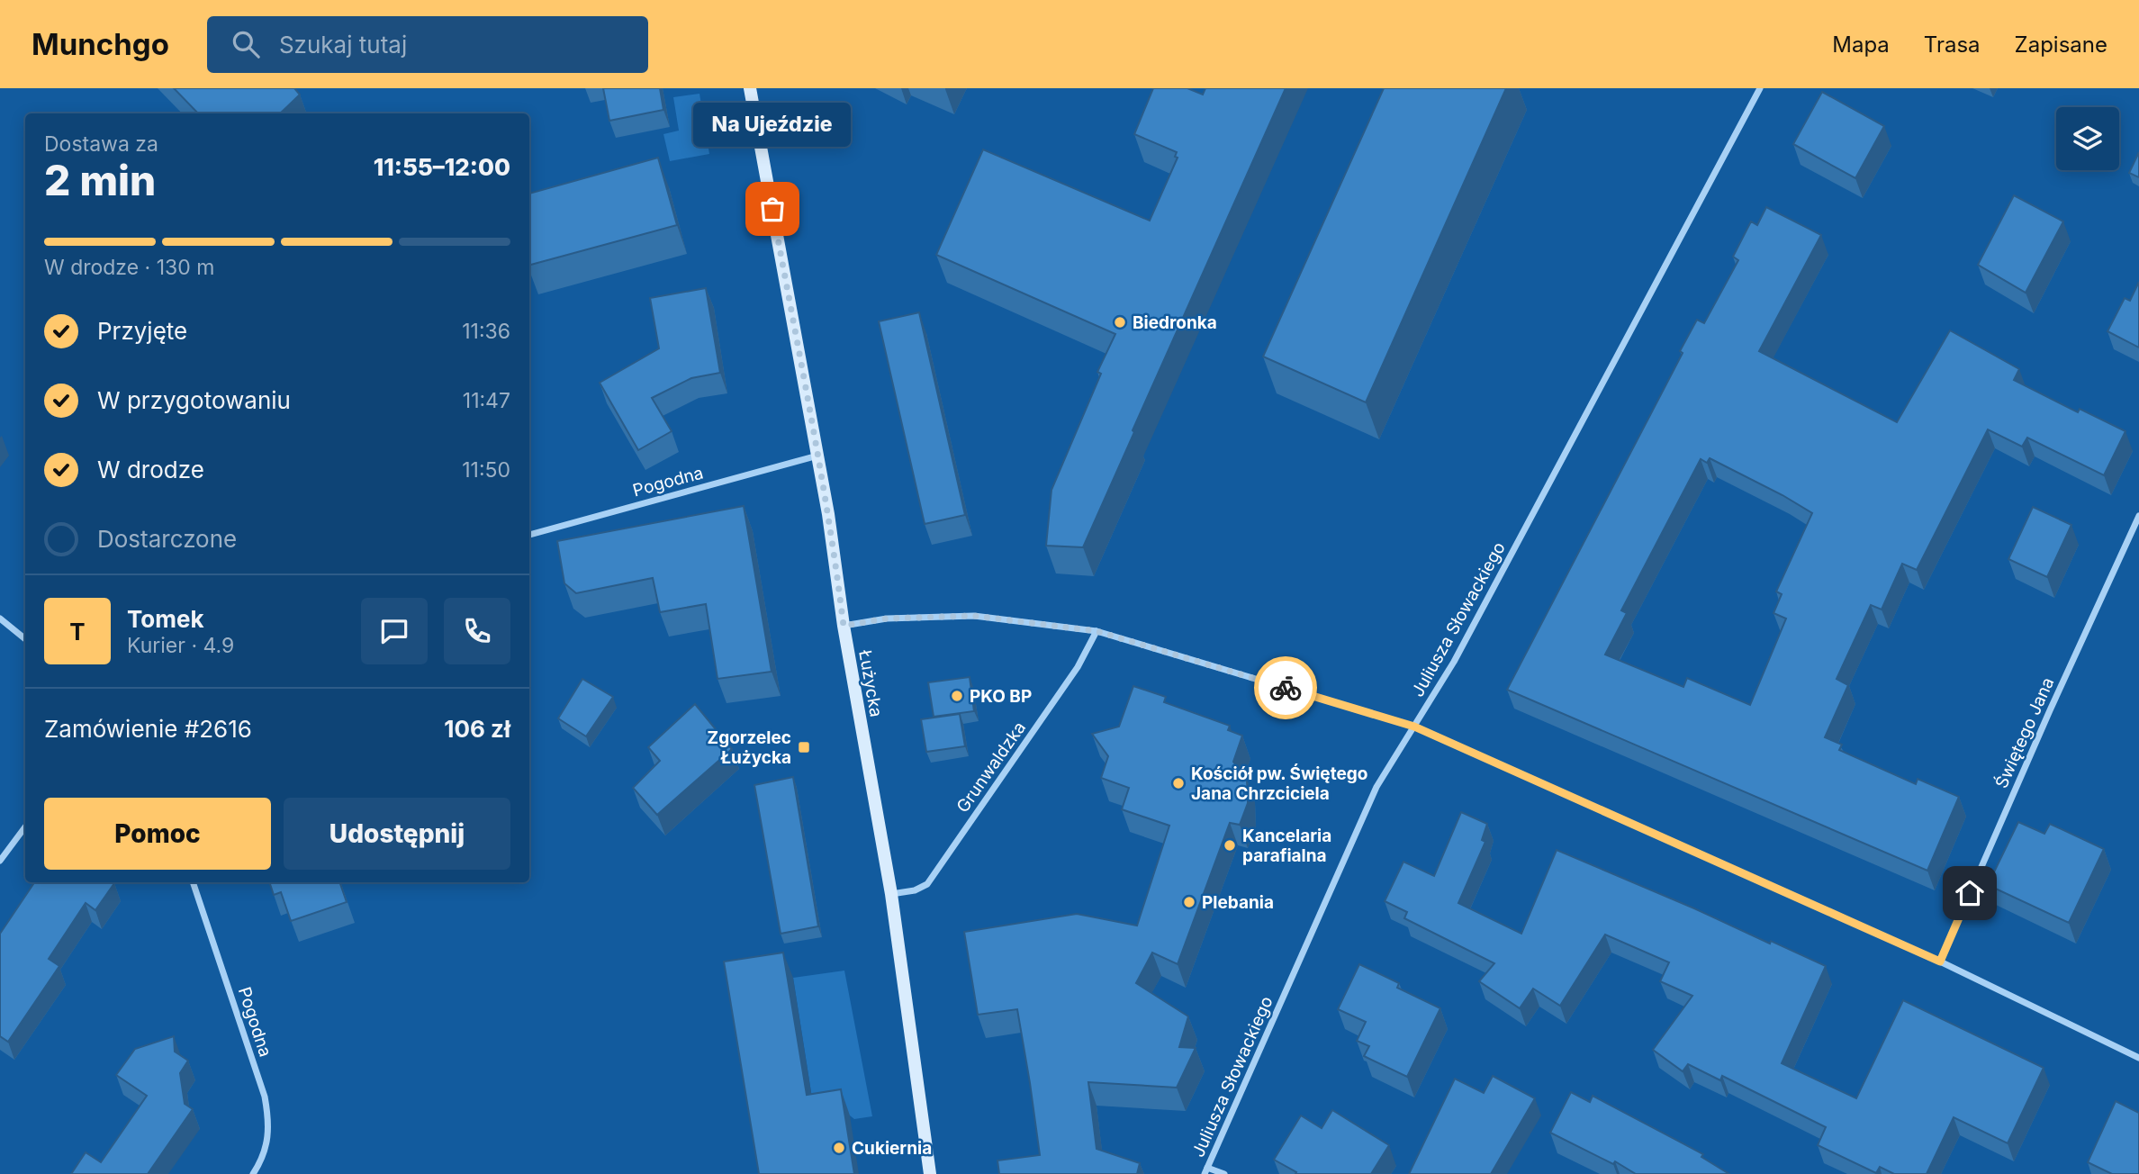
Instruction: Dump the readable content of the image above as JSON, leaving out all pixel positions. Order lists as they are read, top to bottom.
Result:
{
  "streets": {
    "main road": ["Łużycka"],
    "street": [
      "Pogodna",
      "Juliusza Słowackiego",
      "Świętego Jana",
      "Grunwaldzka"
    ]
  },
  "crossings": [
    ["Pogodna", "Łużycka"],
    ["Łużycka", "Grunwaldzka"]
  ],
  "places": {
    "other": [
      "Na Ujeździe",
      "Biedronka",
      "PKO BP",
      "Kościół pw. Świętego Jana Chrzciciela",
      "Kancelaria parafialna",
      "Plebania",
      "Cukiernia"
    ],
    "transit": ["Zgorzelec Łużycka"]
  },
  "page": {
    "header": "Munchgo",
    "search": "Szukaj tutaj",
    "nav": ["Mapa", "Trasa", "Zapisane"],
    "bubble": "Na Ujeździe",
    "heading": ["2 min", "Dostawa za", "11:55–12:00"],
    "panel": [
      "Tomek",
      "Kurier · 4.9",
      "Zamówienie #2616",
      "106 zł"
    ],
    "bar": "W drodze · 130 m",
    "list": [
      ["Przyjęte", "11:36"],
      ["W przygotowaniu", "11:47"],
      ["W drodze", "11:50"],
      "Dostarczone"
    ],
    "round": "T",
    "buttons": ["Pomoc", "Udostępnij"]
  }
}
